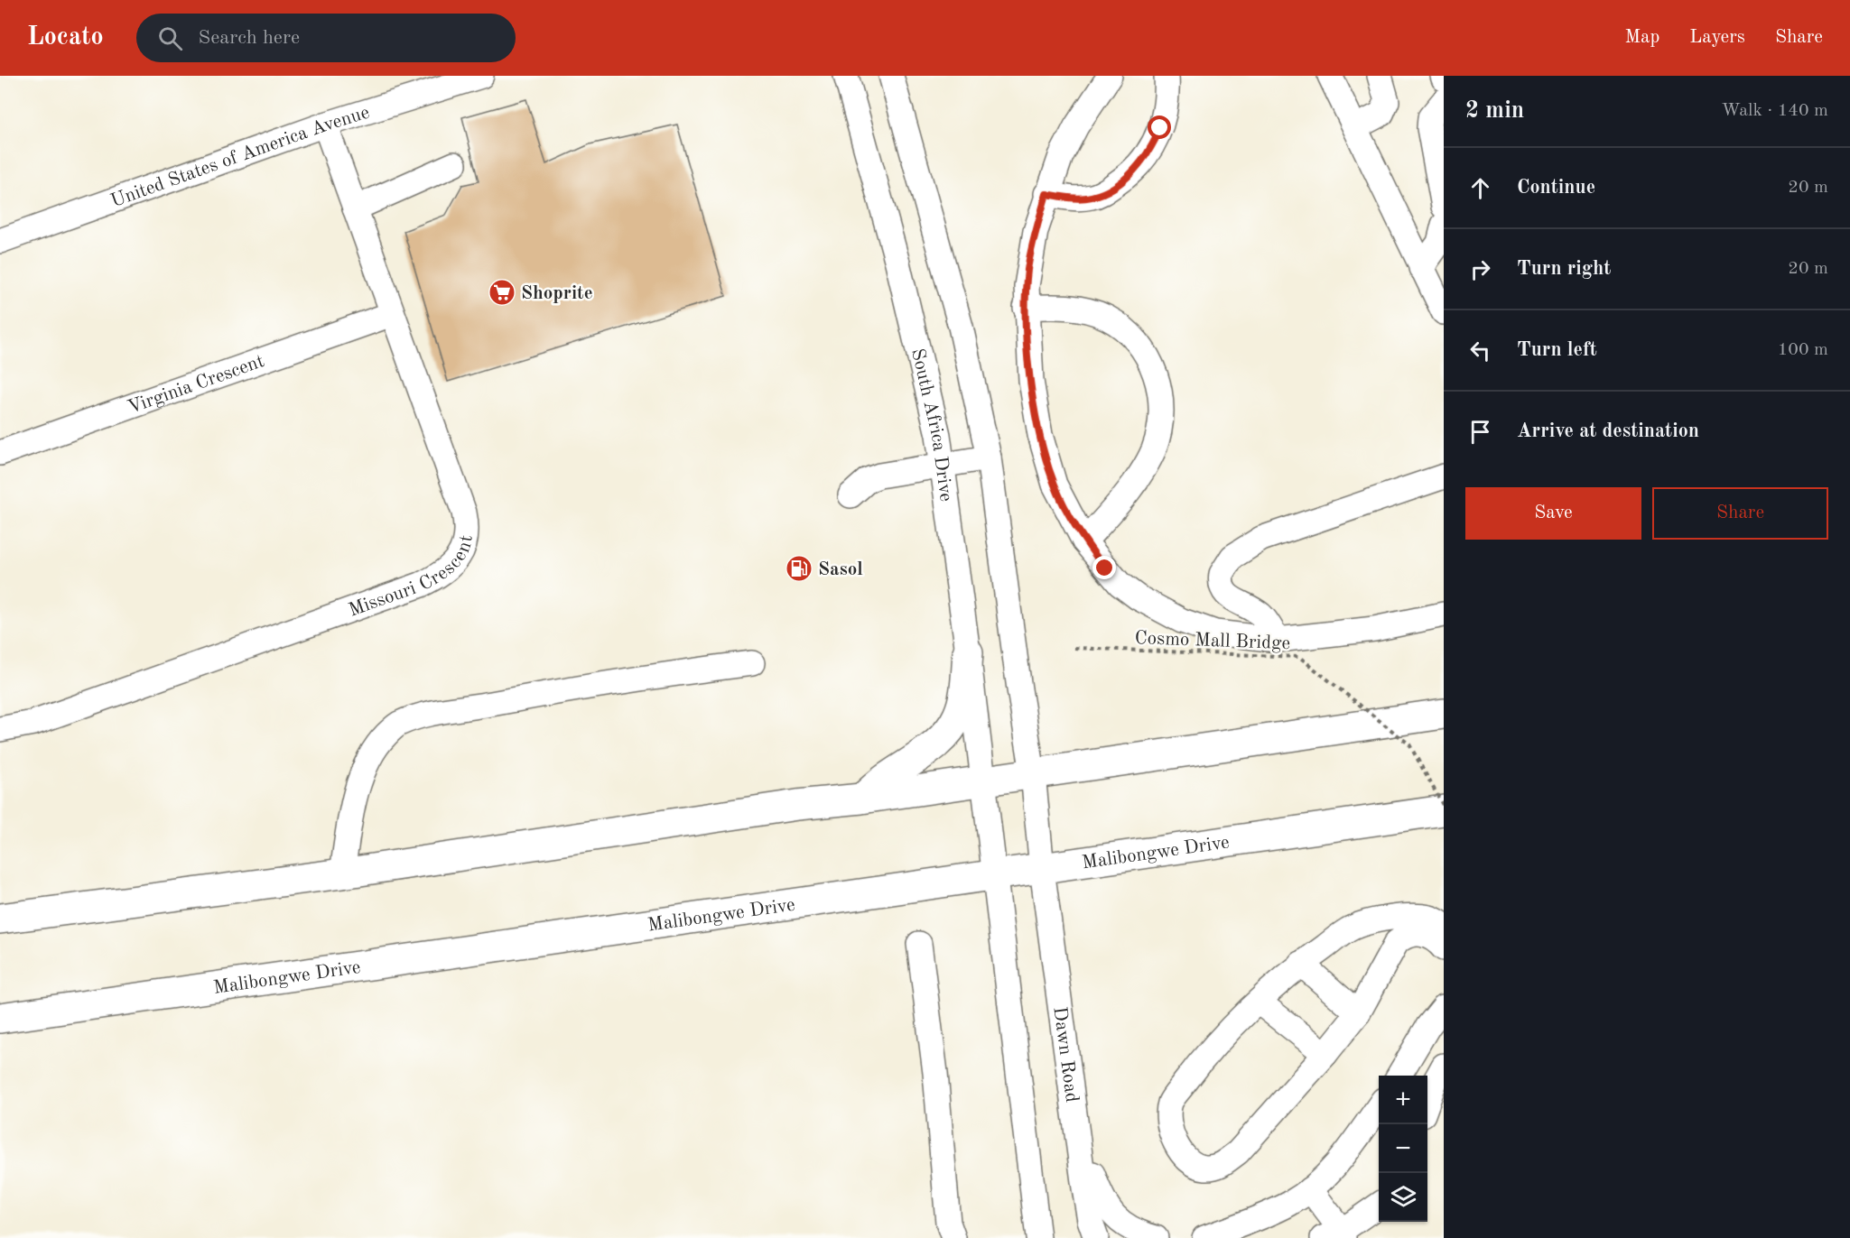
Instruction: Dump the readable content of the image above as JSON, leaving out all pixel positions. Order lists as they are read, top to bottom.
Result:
{
  "streets": {
    "main road": ["Malibongwe Drive"],
    "street": [
      "United States of America Avenue",
      "Virginia Crescent",
      "South Africa Drive",
      "Missouri Crescent",
      "Dawn Road"
    ],
    "path": ["Cosmo Mall Bridge"]
  },
  "crossings": [
    ["United States of America Avenue", "Missouri Crescent"],
    ["Virginia Crescent", "Missouri Crescent"],
    ["South Africa Drive", "Malibongwe Drive"],
    ["Cosmo Mall Bridge", "Malibongwe Drive"],
    ["Malibongwe Drive", "Dawn Road"]
  ],
  "places": {
    "supermarket": ["Shoprite"],
    "fuel station": ["Sasol"]
  },
  "page": {
    "header": "Locato",
    "search": "Search here",
    "nav": ["Map", "Layers", "Share"],
    "heading": ["2 min", "Walk · 140 m"],
    "list": [
      ["Continue", "20 m"],
      ["Turn right", "20 m"],
      ["Turn left", "100 m"],
      "Arrive at destination"
    ],
    "buttons": ["Save", "Share"],
    "map_buttons": ["+", "−"]
  }
}
